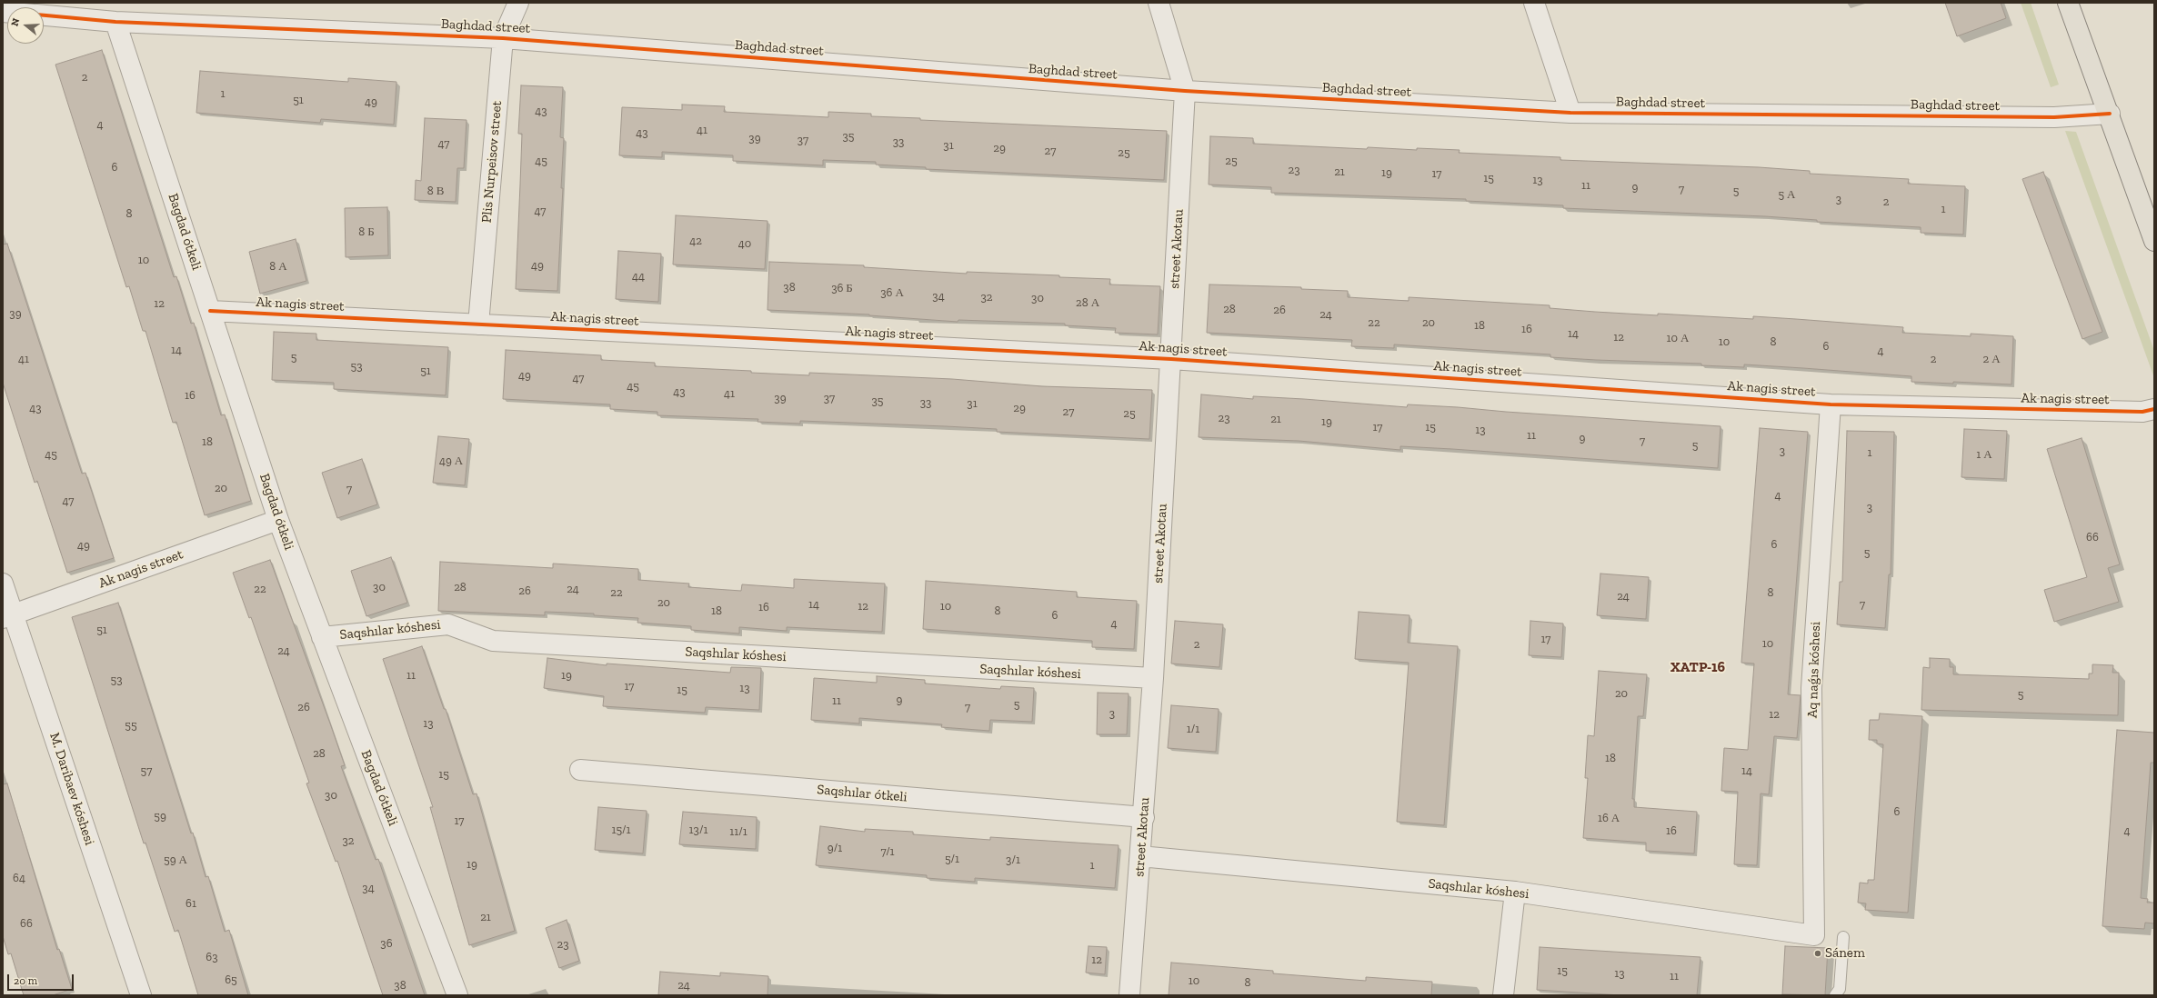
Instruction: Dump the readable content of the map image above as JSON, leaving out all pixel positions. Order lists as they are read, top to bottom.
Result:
{
  "streets": {
    "street": [
      "Baghdad street",
      "Plis Nurpeisov street",
      "Bagdad ótkeli",
      "street Akotau",
      "Ak nagis street",
      "Saqshılar kóshesi",
      "Aq naǵıs kóshesi",
      "M. Daribaev kóshesi",
      "Saqshılar ótkeli"
    ]
  },
  "crossings": [
    ["Baghdad street", "Plis Nurpeisov street"],
    ["Baghdad street", "Bagdad ótkeli"],
    ["Baghdad street", "street Akotau"],
    ["Plis Nurpeisov street", "Ak nagis street"],
    ["Bagdad ótkeli", "Ak nagis street"],
    ["Bagdad ótkeli", "Saqshılar kóshesi"],
    ["street Akotau", "Ak nagis street"],
    ["street Akotau", "Saqshılar kóshesi"],
    ["street Akotau", "Saqshılar ótkeli"],
    ["Ak nagis street", "Aq naǵıs kóshesi"],
    ["Ak nagis street", "M. Daribaev kóshesi"],
    ["Saqshılar kóshesi", "Aq naǵıs kóshesi"]
  ],
  "districts": ["XATP-16"],
  "places": ["Sánem"],
  "house_numbers": [
    "2",
    "1",
    "51",
    "49",
    "43",
    "4",
    "41",
    "43",
    "35",
    "39",
    "37",
    "33",
    "47",
    "31",
    "29",
    "27",
    "25",
    "45",
    "25",
    "6",
    "23",
    "21",
    "19",
    "17",
    "15",
    "13",
    "11",
    "9",
    "7",
    "8 В",
    "5",
    "5 А",
    "3",
    "2",
    "1",
    "47",
    "8",
    "8 Б",
    "42",
    "40",
    "10",
    "49",
    "8 А",
    "44",
    "38",
    "36 Б",
    "36 А",
    "34",
    "32",
    "30",
    "28 А",
    "12",
    "28",
    "26",
    "39",
    "24",
    "22",
    "20",
    "18",
    "16",
    "14",
    "12",
    "10 А",
    "10",
    "8",
    "6",
    "14",
    "4",
    "5",
    "41",
    "2",
    "2 А",
    "53",
    "51",
    "49",
    "47",
    "45",
    "43",
    "41",
    "16",
    "39",
    "37",
    "35",
    "33",
    "31",
    "43",
    "29",
    "27",
    "25",
    "23",
    "21",
    "19",
    "17",
    "15",
    "13",
    "11",
    "9",
    "7",
    "18",
    "5",
    "3",
    "1",
    "45",
    "1 А",
    "49 А",
    "20",
    "7",
    "4",
    "47",
    "3",
    "66",
    "6",
    "49",
    "5",
    "30",
    "28",
    "22",
    "24",
    "26",
    "22",
    "8",
    "24",
    "20",
    "14",
    "7",
    "12",
    "10",
    "16",
    "18",
    "8",
    "6",
    "4",
    "51",
    "17",
    "10",
    "2",
    "24",
    "11",
    "19",
    "53",
    "17",
    "13",
    "15",
    "20",
    "5",
    "9",
    "11",
    "5",
    "26",
    "7",
    "3",
    "12",
    "13",
    "55",
    "1/1",
    "28",
    "18",
    "57",
    "14",
    "15",
    "30",
    "6",
    "59",
    "16 А",
    "17",
    "15/1",
    "13/1",
    "16",
    "4",
    "11/1",
    "32",
    "9/1",
    "7/1",
    "5/1",
    "59 А",
    "3/1",
    "19",
    "1",
    "64",
    "34",
    "61",
    "21",
    "66",
    "36",
    "23",
    "63",
    "12",
    "15",
    "13",
    "11",
    "65",
    "10",
    "8",
    "38",
    "24"
  ],
  "scale_bar": "20 m",
  "north": "left"
}
